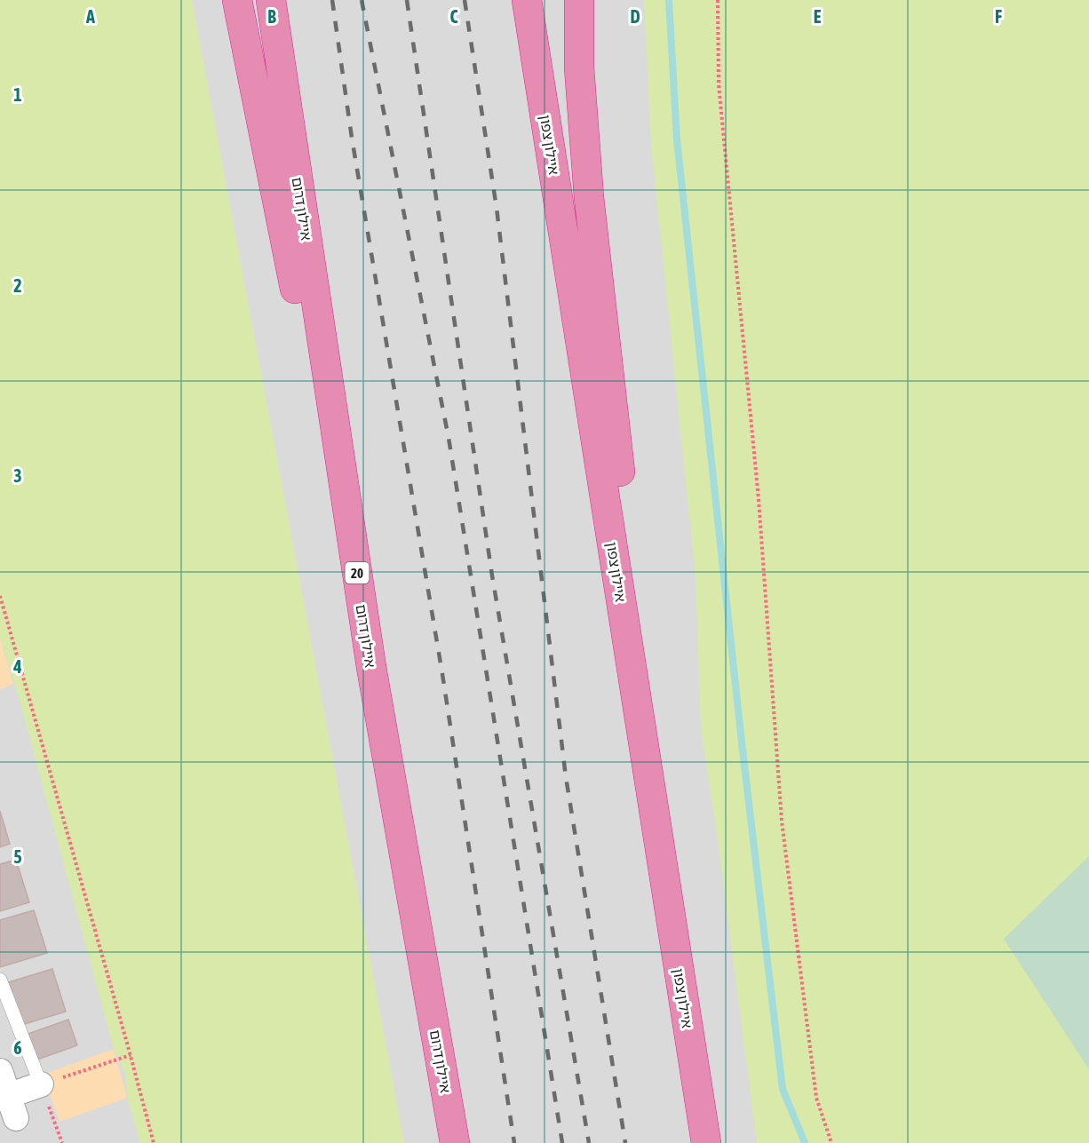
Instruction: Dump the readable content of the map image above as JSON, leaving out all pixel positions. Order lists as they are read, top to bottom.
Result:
{
  "streets": {
    "highway": ["איילון צפון", "איילון דרום", "20"]
  },
  "grid": {
    "columns": [
      "A",
      "B",
      "C",
      "D",
      "E",
      "F"
    ],
    "rows": [
      "1",
      "2",
      "3",
      "4",
      "5",
      "6"
    ]
  }
}
